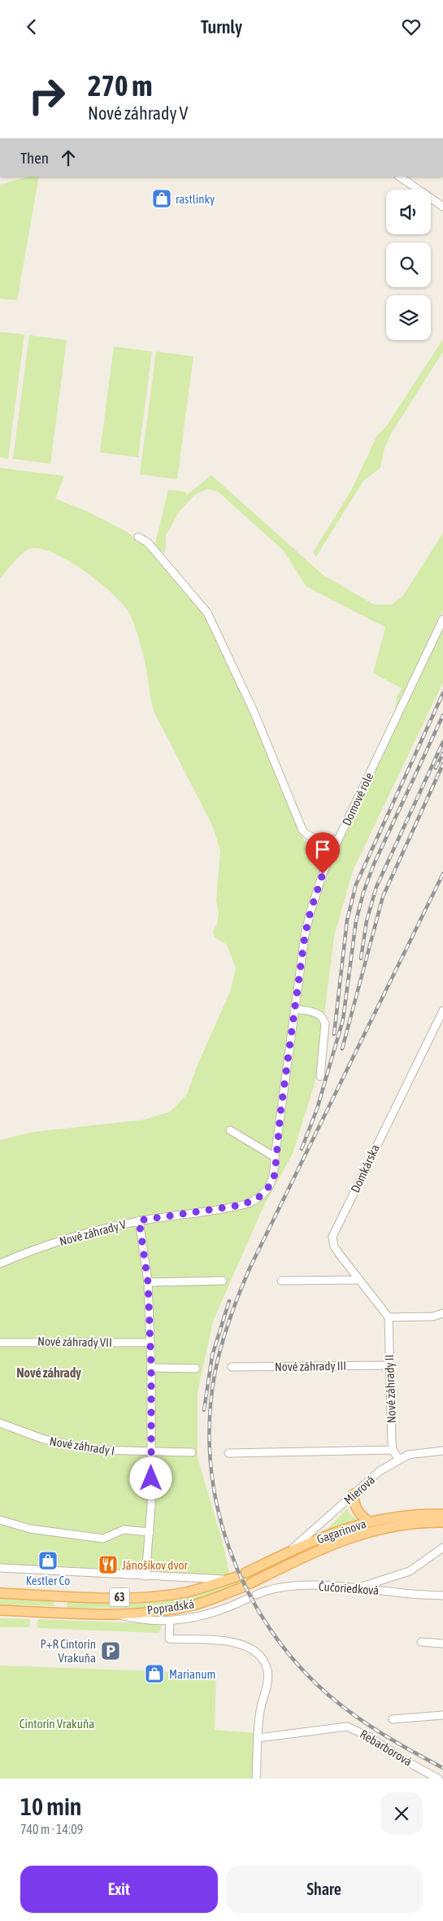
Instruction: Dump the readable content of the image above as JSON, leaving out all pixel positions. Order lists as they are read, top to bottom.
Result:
{
  "streets": {
    "main road": ["Gagarinova", "63", "Popradská"],
    "street": [
      "Domové role",
      "Domkárska",
      "Nové záhrady V",
      "Nové záhrady VII",
      "Nové záhrady III",
      "Nové záhrady II",
      "Nové záhrady I",
      "Mierová",
      "Čučoriedková",
      "Rebarborová"
    ]
  },
  "crossings": [
    ["Domové role", "Nové záhrady V"],
    ["Domkárska", "Nové záhrady II"],
    ["Nové záhrady III", "Nové záhrady II"],
    ["Nové záhrady II", "Mierová"],
    ["Mierová", "Gagarinova"],
    ["Gagarinova", "Popradská"]
  ],
  "districts": ["Nové záhrady"],
  "parks": ["Cintorín Vrakuňa"],
  "places": {
    "shop": ["rastlinky", "Kestler Co", "Marianum"],
    "restaurant": ["Jánošíkov dvor"],
    "parking": ["P+R Cintorín Vrakuňa"]
  },
  "page": {
    "header": "Turnly",
    "turn": ["270 m", "Nové záhrady V"],
    "then": "Then",
    "heading": ["10 min", "740 m · 14:09"],
    "buttons": ["Exit", "Share"]
  }
}
